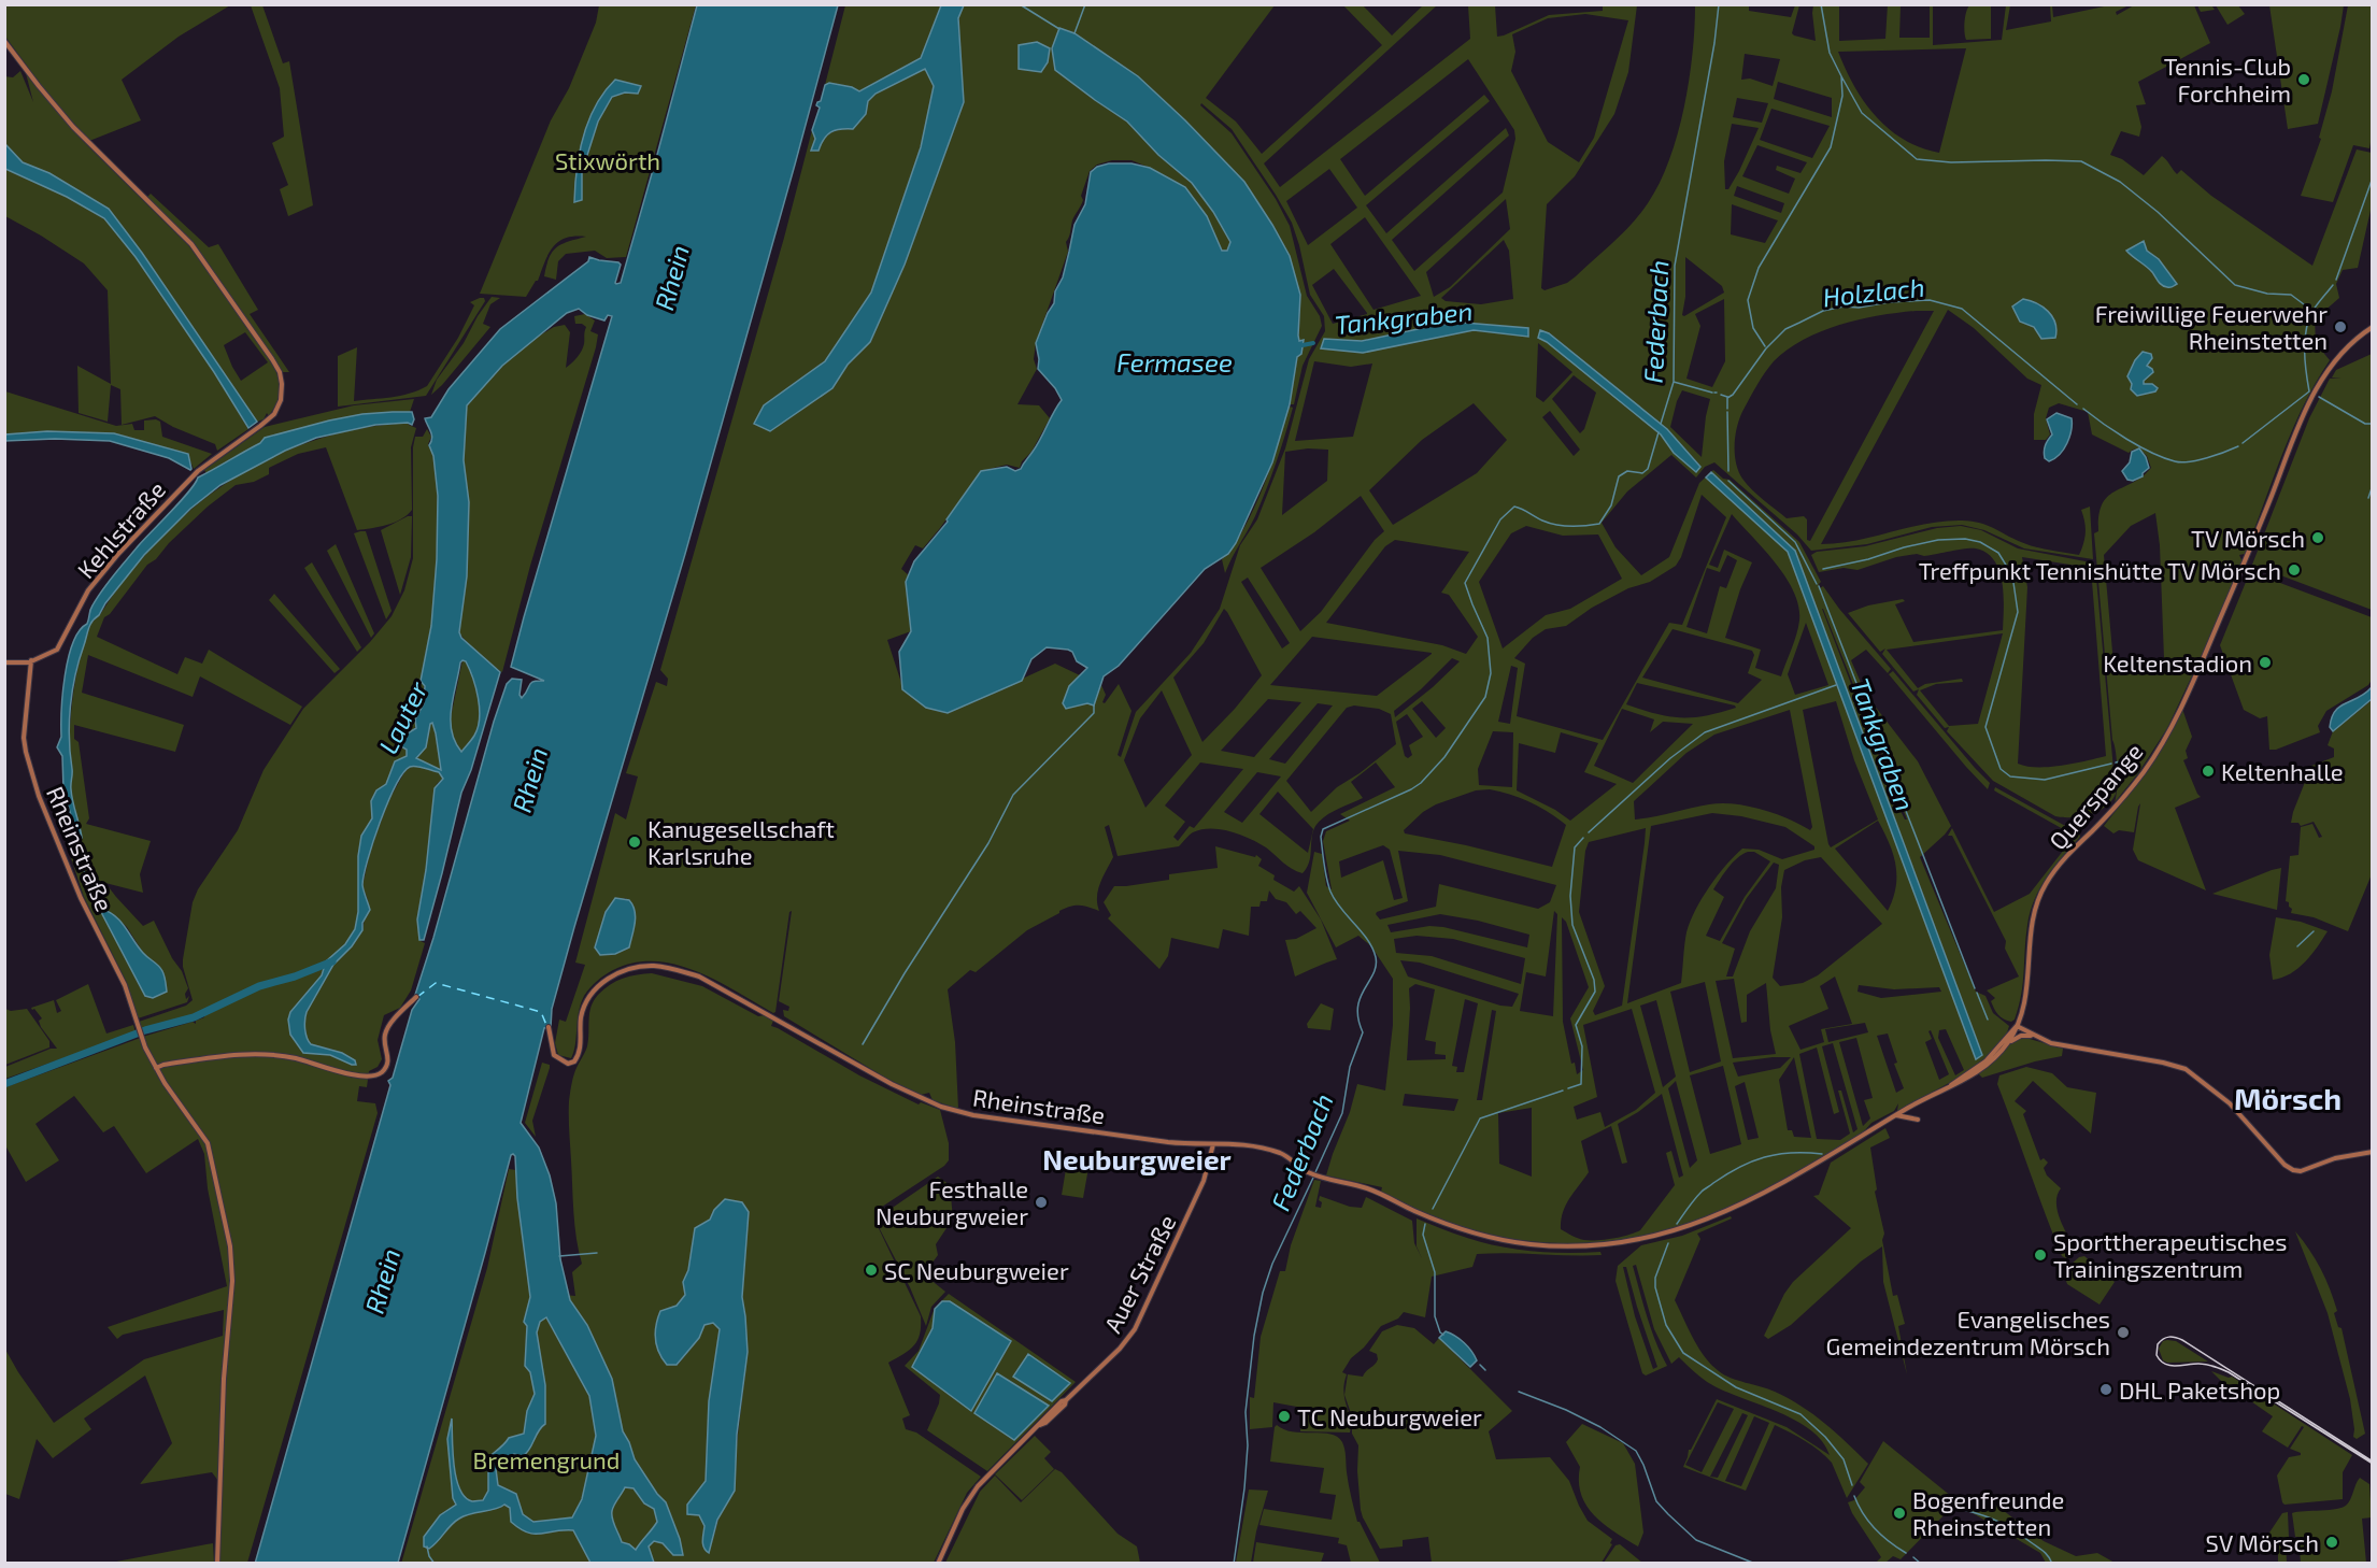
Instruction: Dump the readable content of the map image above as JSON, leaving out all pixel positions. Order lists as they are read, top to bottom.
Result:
{
  "streets": {
    "main road": [
      "Kehlstraße",
      "Querspange",
      "Rheinstraße",
      "Auer Straße"
    ]
  },
  "crossings": [
    ["Kehlstraße", "Rheinstraße"],
    ["Rheinstraße", "Auer Straße"]
  ],
  "districts": ["Mörsch", "Neuburgweier"],
  "water": [
    "Rhein",
    "Holzlach",
    "Tankgraben",
    "Federbach",
    "Fermasee",
    "Lauter"
  ],
  "parks": ["Stixwörth", "Bremengrund"],
  "places": [
    "Tennis-Club Forchheim",
    "Freiwillige Feuerwehr Rheinstetten",
    "TV Mörsch",
    "Treffpunkt Tennishütte TV Mörsch",
    "Keltenstadion",
    "Keltenhalle",
    "Kanugesellschaft Karlsruhe",
    "Festhalle Neuburgweier",
    "Sporttherapeutisches Trainingszentrum",
    "SC Neuburgweier",
    "Evangelisches Gemeindezentrum Mörsch",
    "DHL Paketshop",
    "TC Neuburgweier",
    "Bogenfreunde Rheinstetten",
    "SV Mörsch"
  ]
}
